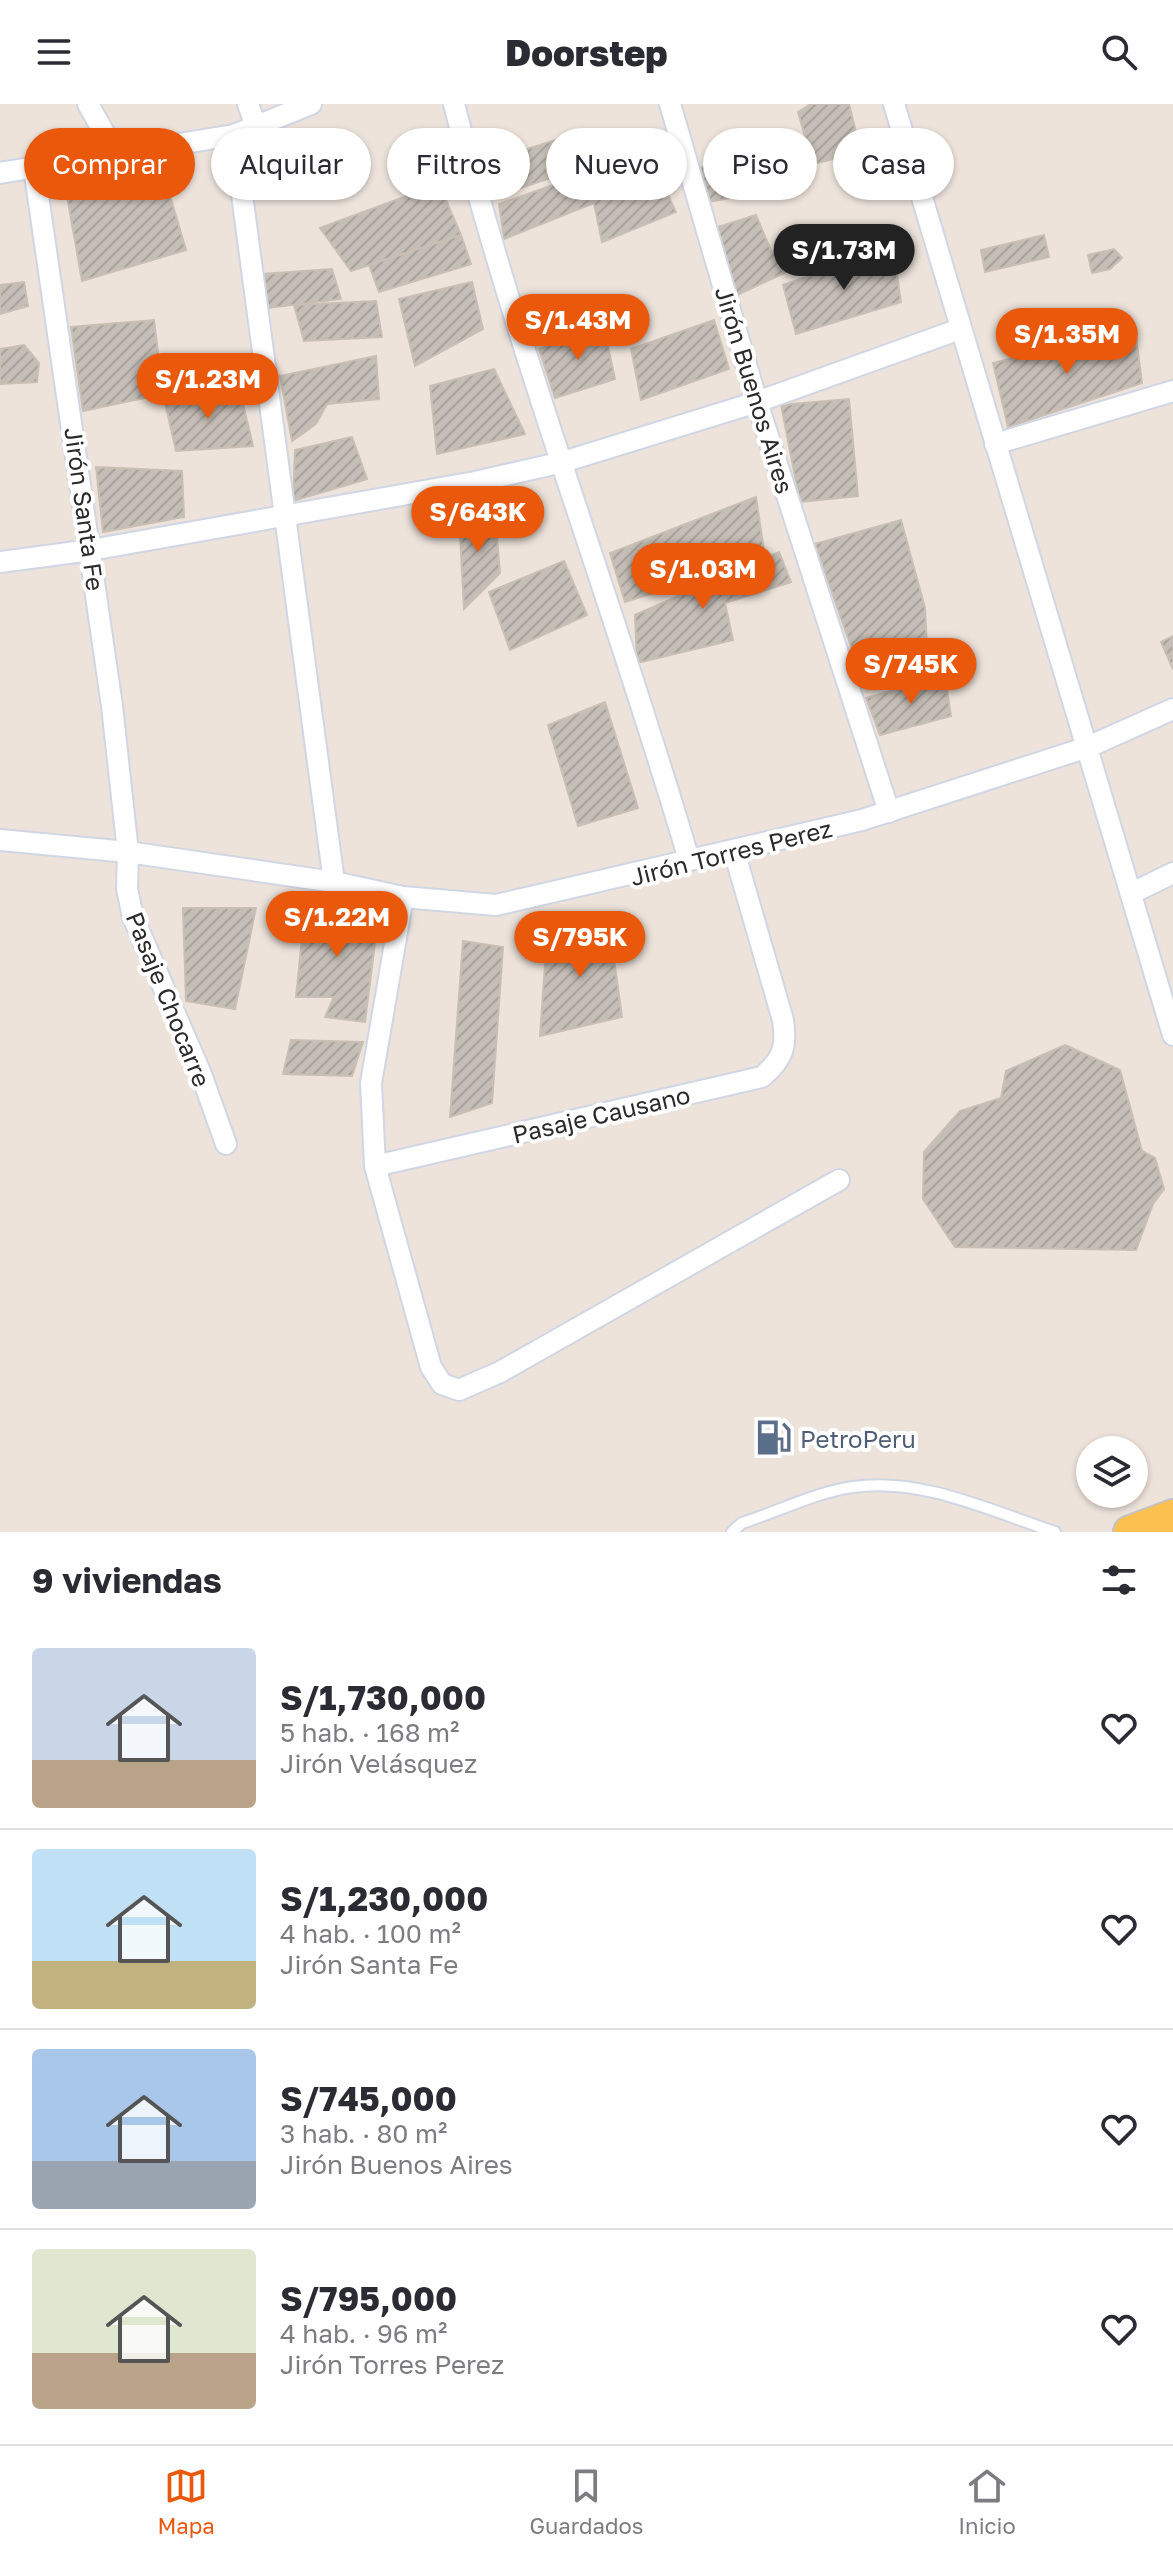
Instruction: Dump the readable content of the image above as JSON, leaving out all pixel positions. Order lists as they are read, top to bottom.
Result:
{
  "streets": {
    "street": [
      "Jirón Buenos Aires",
      "Jirón Santa Fe",
      "Jirón Torres Perez",
      "Pasaje Chocarre",
      "Pasaje Causano"
    ]
  },
  "crossings": [
    ["Jirón Buenos Aires", "Jirón Torres Perez"],
    ["Jirón Santa Fe", "Jirón Torres Perez"],
    ["Jirón Santa Fe", "Pasaje Chocarre"],
    ["Jirón Torres Perez", "Pasaje Chocarre"],
    ["Jirón Torres Perez", "Pasaje Causano"]
  ],
  "places": {
    "fuel station": ["PetroPeru"]
  },
  "page": {
    "header": "Doorstep",
    "chip": [
      "Comprar",
      "Alquilar",
      "Filtros",
      "Nuevo",
      "Piso",
      "Casa"
    ],
    "price": [
      "S/1.73M",
      "S/1.43M",
      "S/1.35M",
      "S/1.23M",
      "S/643K",
      "S/1.03M",
      "S/745K",
      "S/1.22M",
      "S/795K"
    ],
    "heading": "9 viviendas",
    "list": [
      {
        "name": "S/1,730,000",
        "note": "5 hab. · 168 m² · Jirón Velásquez"
      },
      {
        "name": "S/1,230,000",
        "note": "4 hab. · 100 m² · Jirón Santa Fe"
      },
      {
        "name": "S/745,000",
        "note": "3 hab. · 80 m² · Jirón Buenos Aires"
      },
      {
        "name": "S/795,000",
        "note": "4 hab. · 96 m² · Jirón Torres Perez"
      }
    ],
    "tabs": ["Mapa", "Guardados", "Inicio"]
  }
}
